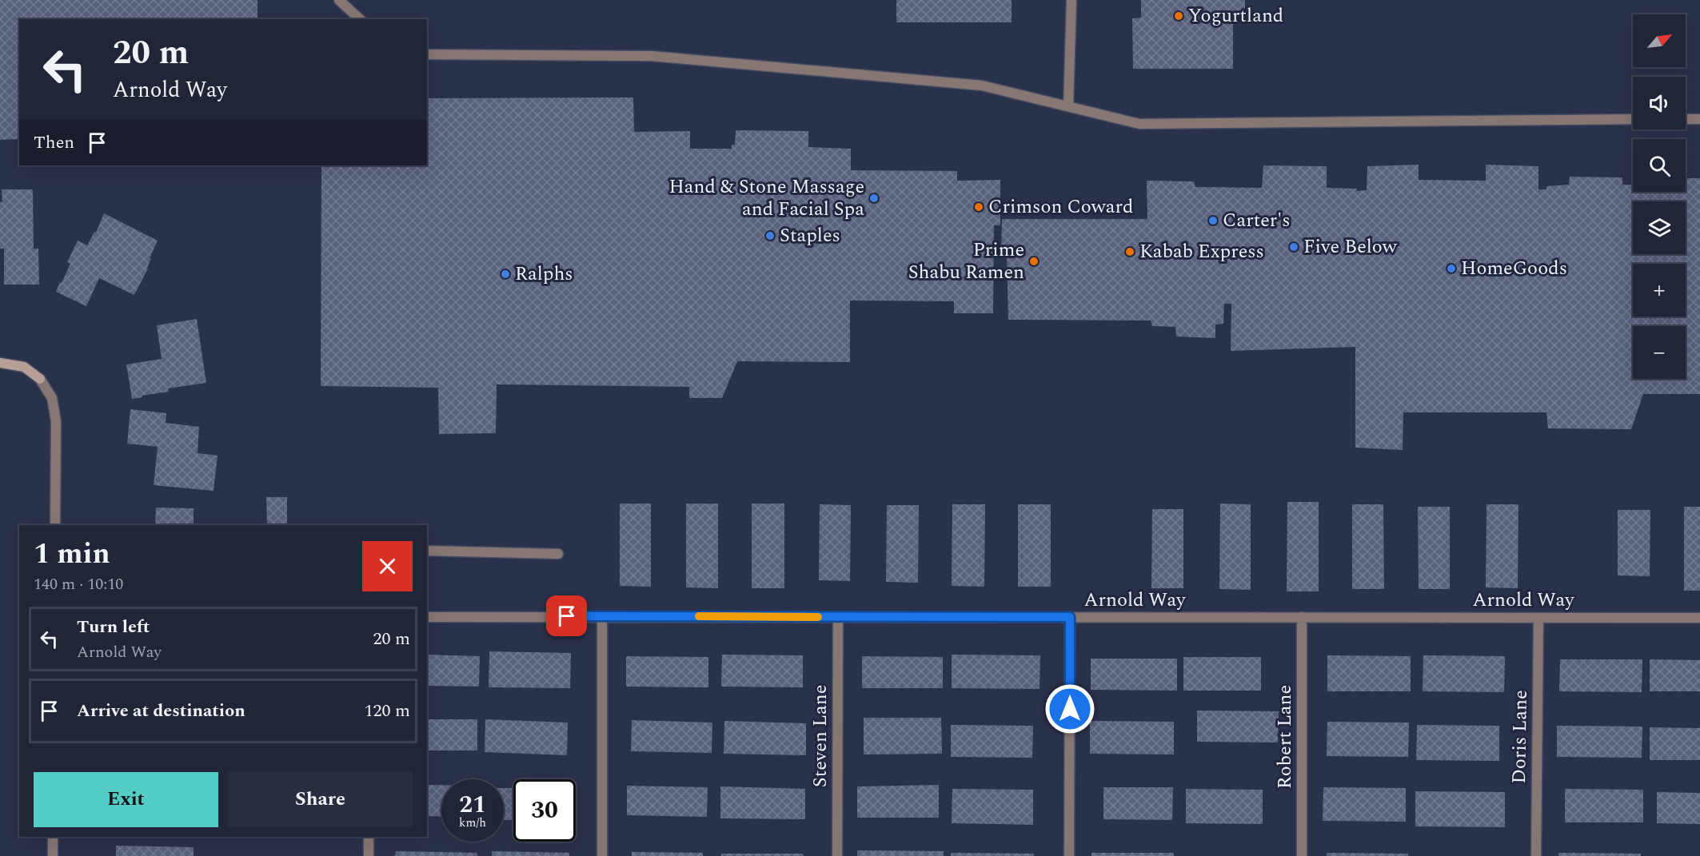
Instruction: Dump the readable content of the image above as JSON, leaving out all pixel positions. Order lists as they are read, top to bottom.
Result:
{
  "streets": {
    "street": [
      "Arnold Way",
      "Steven Lane",
      "Robert Lane",
      "Doris Lane"
    ]
  },
  "crossings": [
    ["Arnold Way", "Steven Lane"],
    ["Arnold Way", "Robert Lane"],
    ["Arnold Way", "Doris Lane"]
  ],
  "places": [
    "Yogurtland",
    "Hand & Stone Massage and Facial Spa",
    "Crimson Coward",
    "Carter's",
    "Staples",
    "Five Below",
    "Kabab Express",
    "Prime Shabu Ramen",
    "HomeGoods",
    "Ralphs"
  ],
  "north": "top right",
  "page": {
    "map_buttons": ["+", "−"],
    "turn": ["20 m", "Arnold Way"],
    "then": "Then",
    "heading": ["1 min", "140 m · 10:10"],
    "list": [
      {
        "name": "Turn left",
        "note": "Arnold Way",
        "value": "20 m"
      },
      {
        "name": "Arrive at destination",
        "value": "120 m"
      }
    ],
    "buttons": ["Exit", "Share"],
    "speed": "21 km/h",
    "limit": "30"
  }
}
